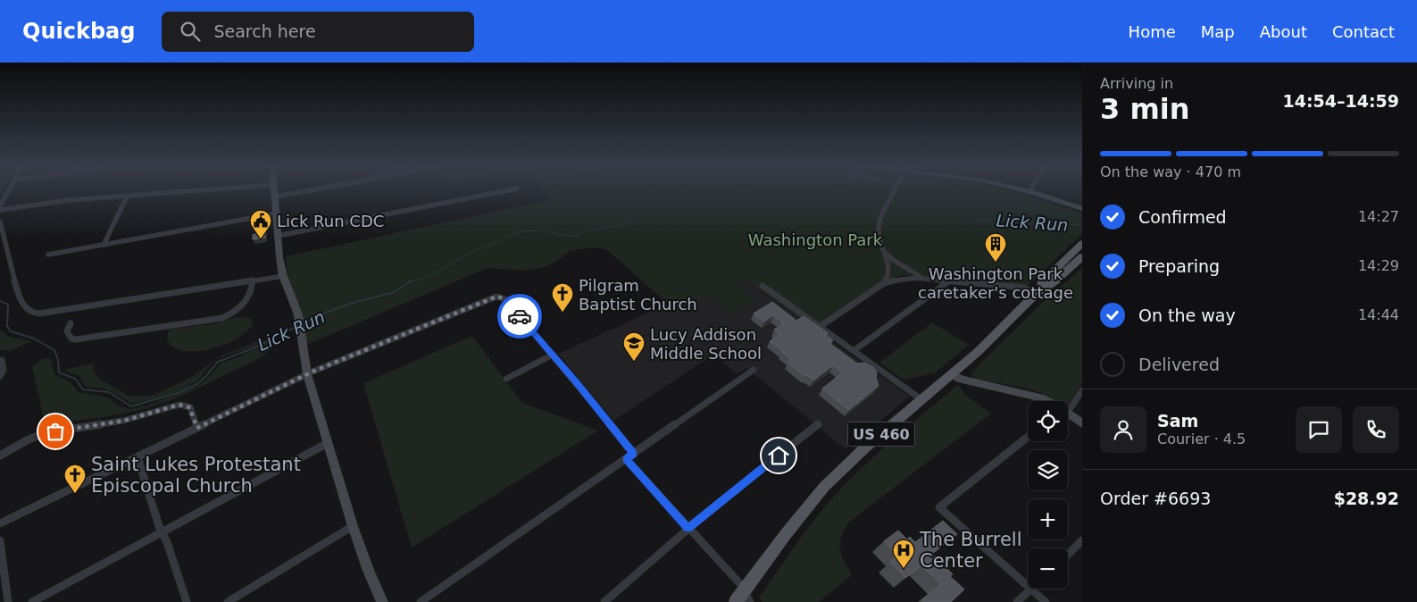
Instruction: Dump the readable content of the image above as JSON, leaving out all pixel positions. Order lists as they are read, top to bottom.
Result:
{
  "streets": {
    "main road": ["US 460"]
  },
  "water": ["Lick Run"],
  "parks": ["Washington Park"],
  "places": {
    "public building": ["Lick Run CDC"],
    "building": ["Washington Park caretaker's cottage"],
    "church": ["Pilgram Baptist Church", "Saint Lukes Protestant Episcopal Church"],
    "school or university": ["Lucy Addison Middle School"],
    "hospital": ["The Burrell Center"]
  },
  "page": {
    "header": "Quickbag",
    "search": "Search here",
    "nav": [
      "Home",
      "Map",
      "About",
      "Contact"
    ],
    "heading": ["3 min", "Arriving in", "14:54–14:59"],
    "panel": [
      "Sam",
      "Courier · 4.5",
      "Order #6693",
      "$28.92"
    ],
    "bar": "On the way · 470 m",
    "list": [
      ["Confirmed", "14:27"],
      ["Preparing", "14:29"],
      ["On the way", "14:44"],
      "Delivered"
    ],
    "map_buttons": ["+", "−"]
  }
}
